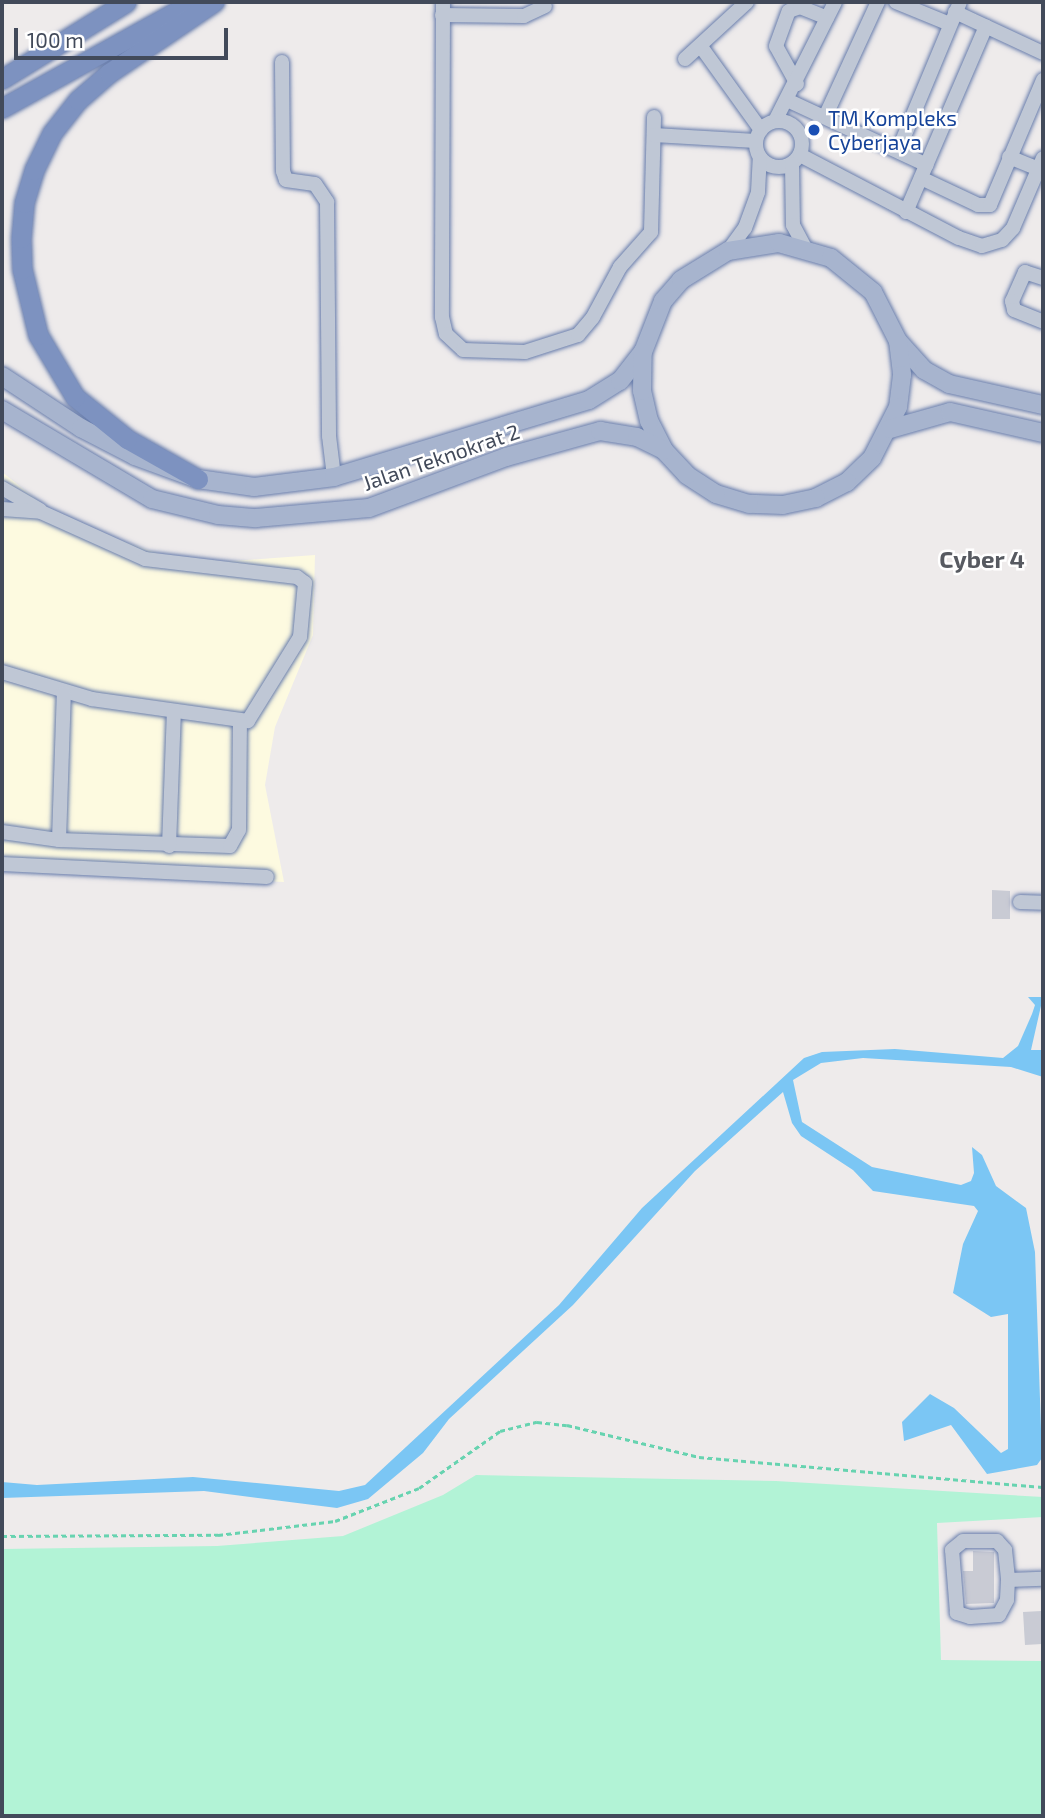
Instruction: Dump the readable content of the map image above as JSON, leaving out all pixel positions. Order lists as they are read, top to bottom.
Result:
{
  "streets": {
    "main road": ["Jalan Teknokrat 2"]
  },
  "districts": ["Cyber 4"],
  "places": ["TM Kompleks Cyberjaya"],
  "scale_bar": "100 m"
}
